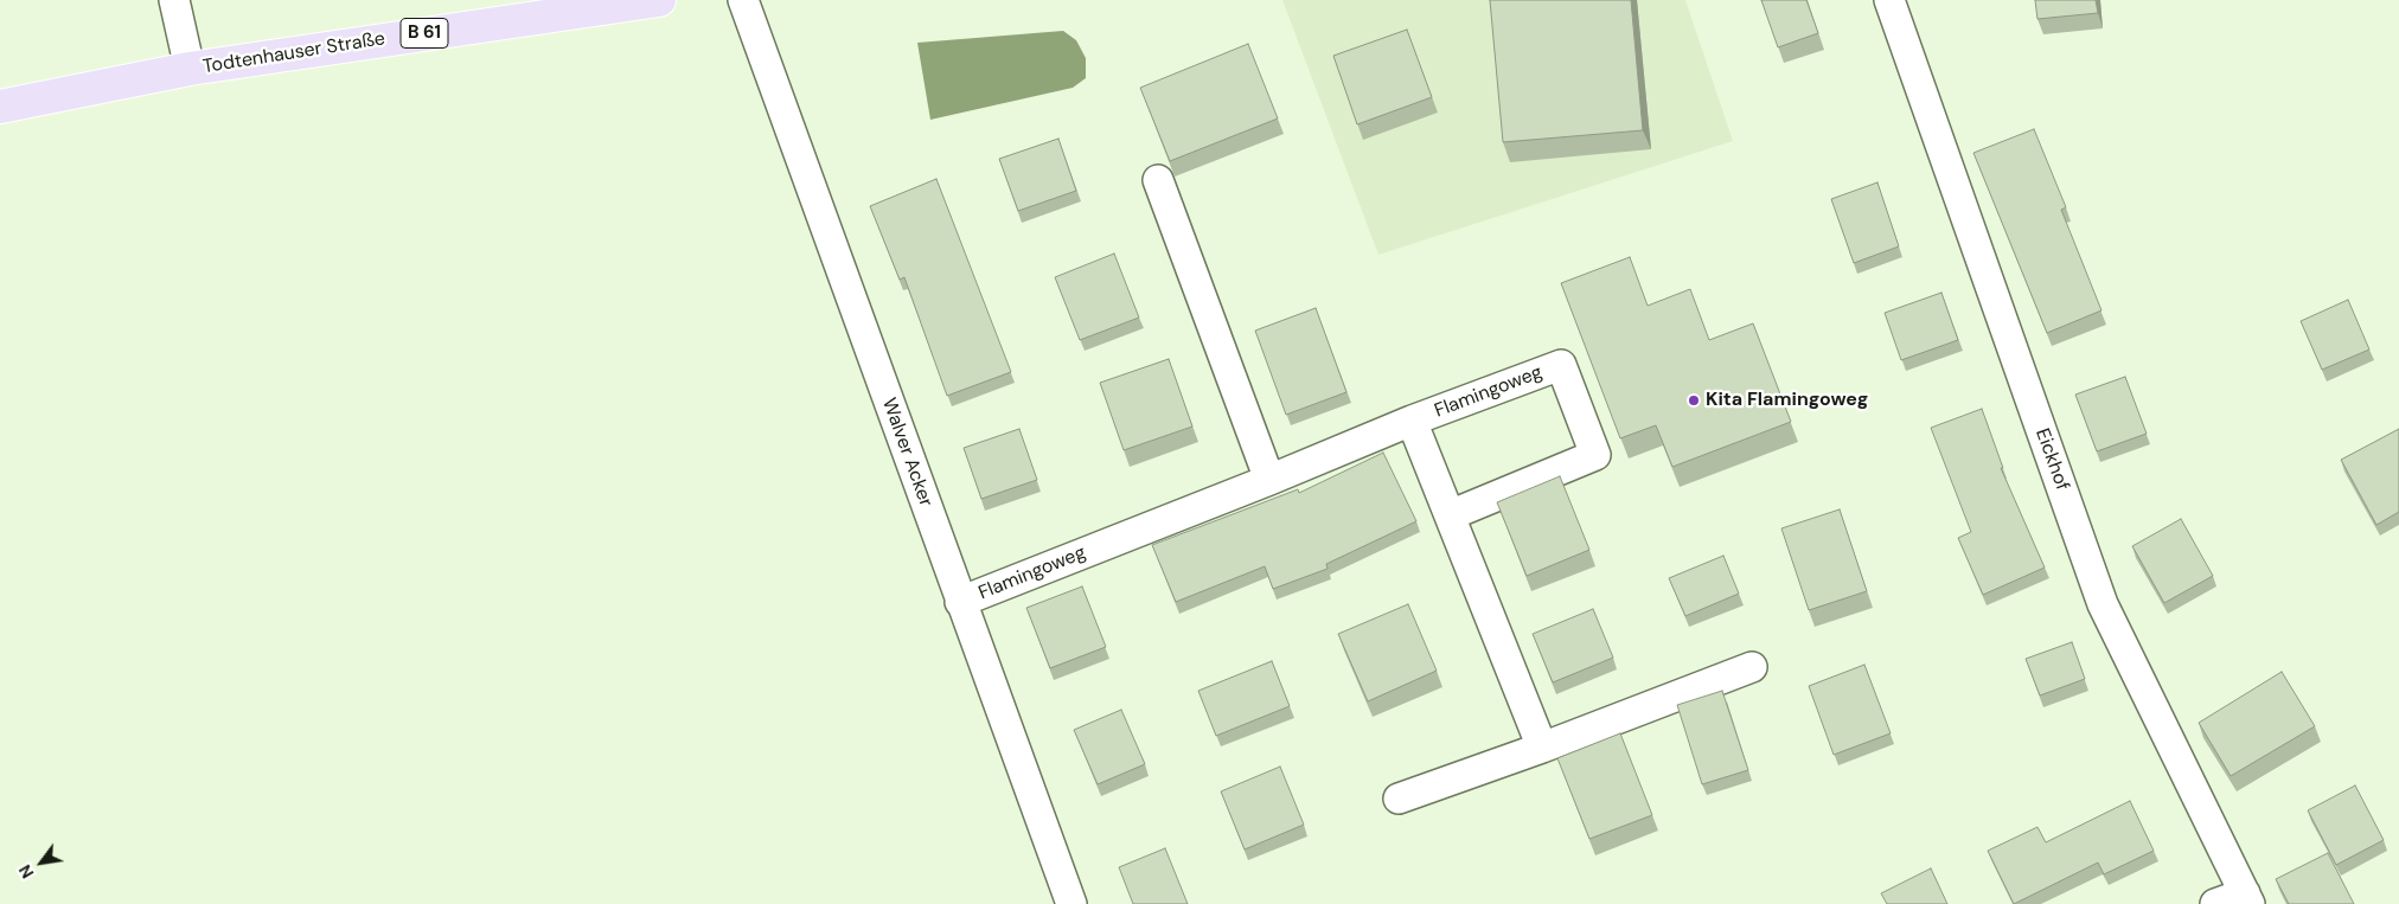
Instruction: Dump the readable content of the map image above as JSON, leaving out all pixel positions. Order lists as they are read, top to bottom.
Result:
{
  "streets": {
    "main road": ["B 61", "Todtenhauser Straße"],
    "street": ["Flamingoweg", "Walver Acker", "Eickhof"]
  },
  "crossings": [
    ["Flamingoweg", "Walver Acker"]
  ],
  "places": ["Kita Flamingoweg"],
  "north": "bottom left"
}
